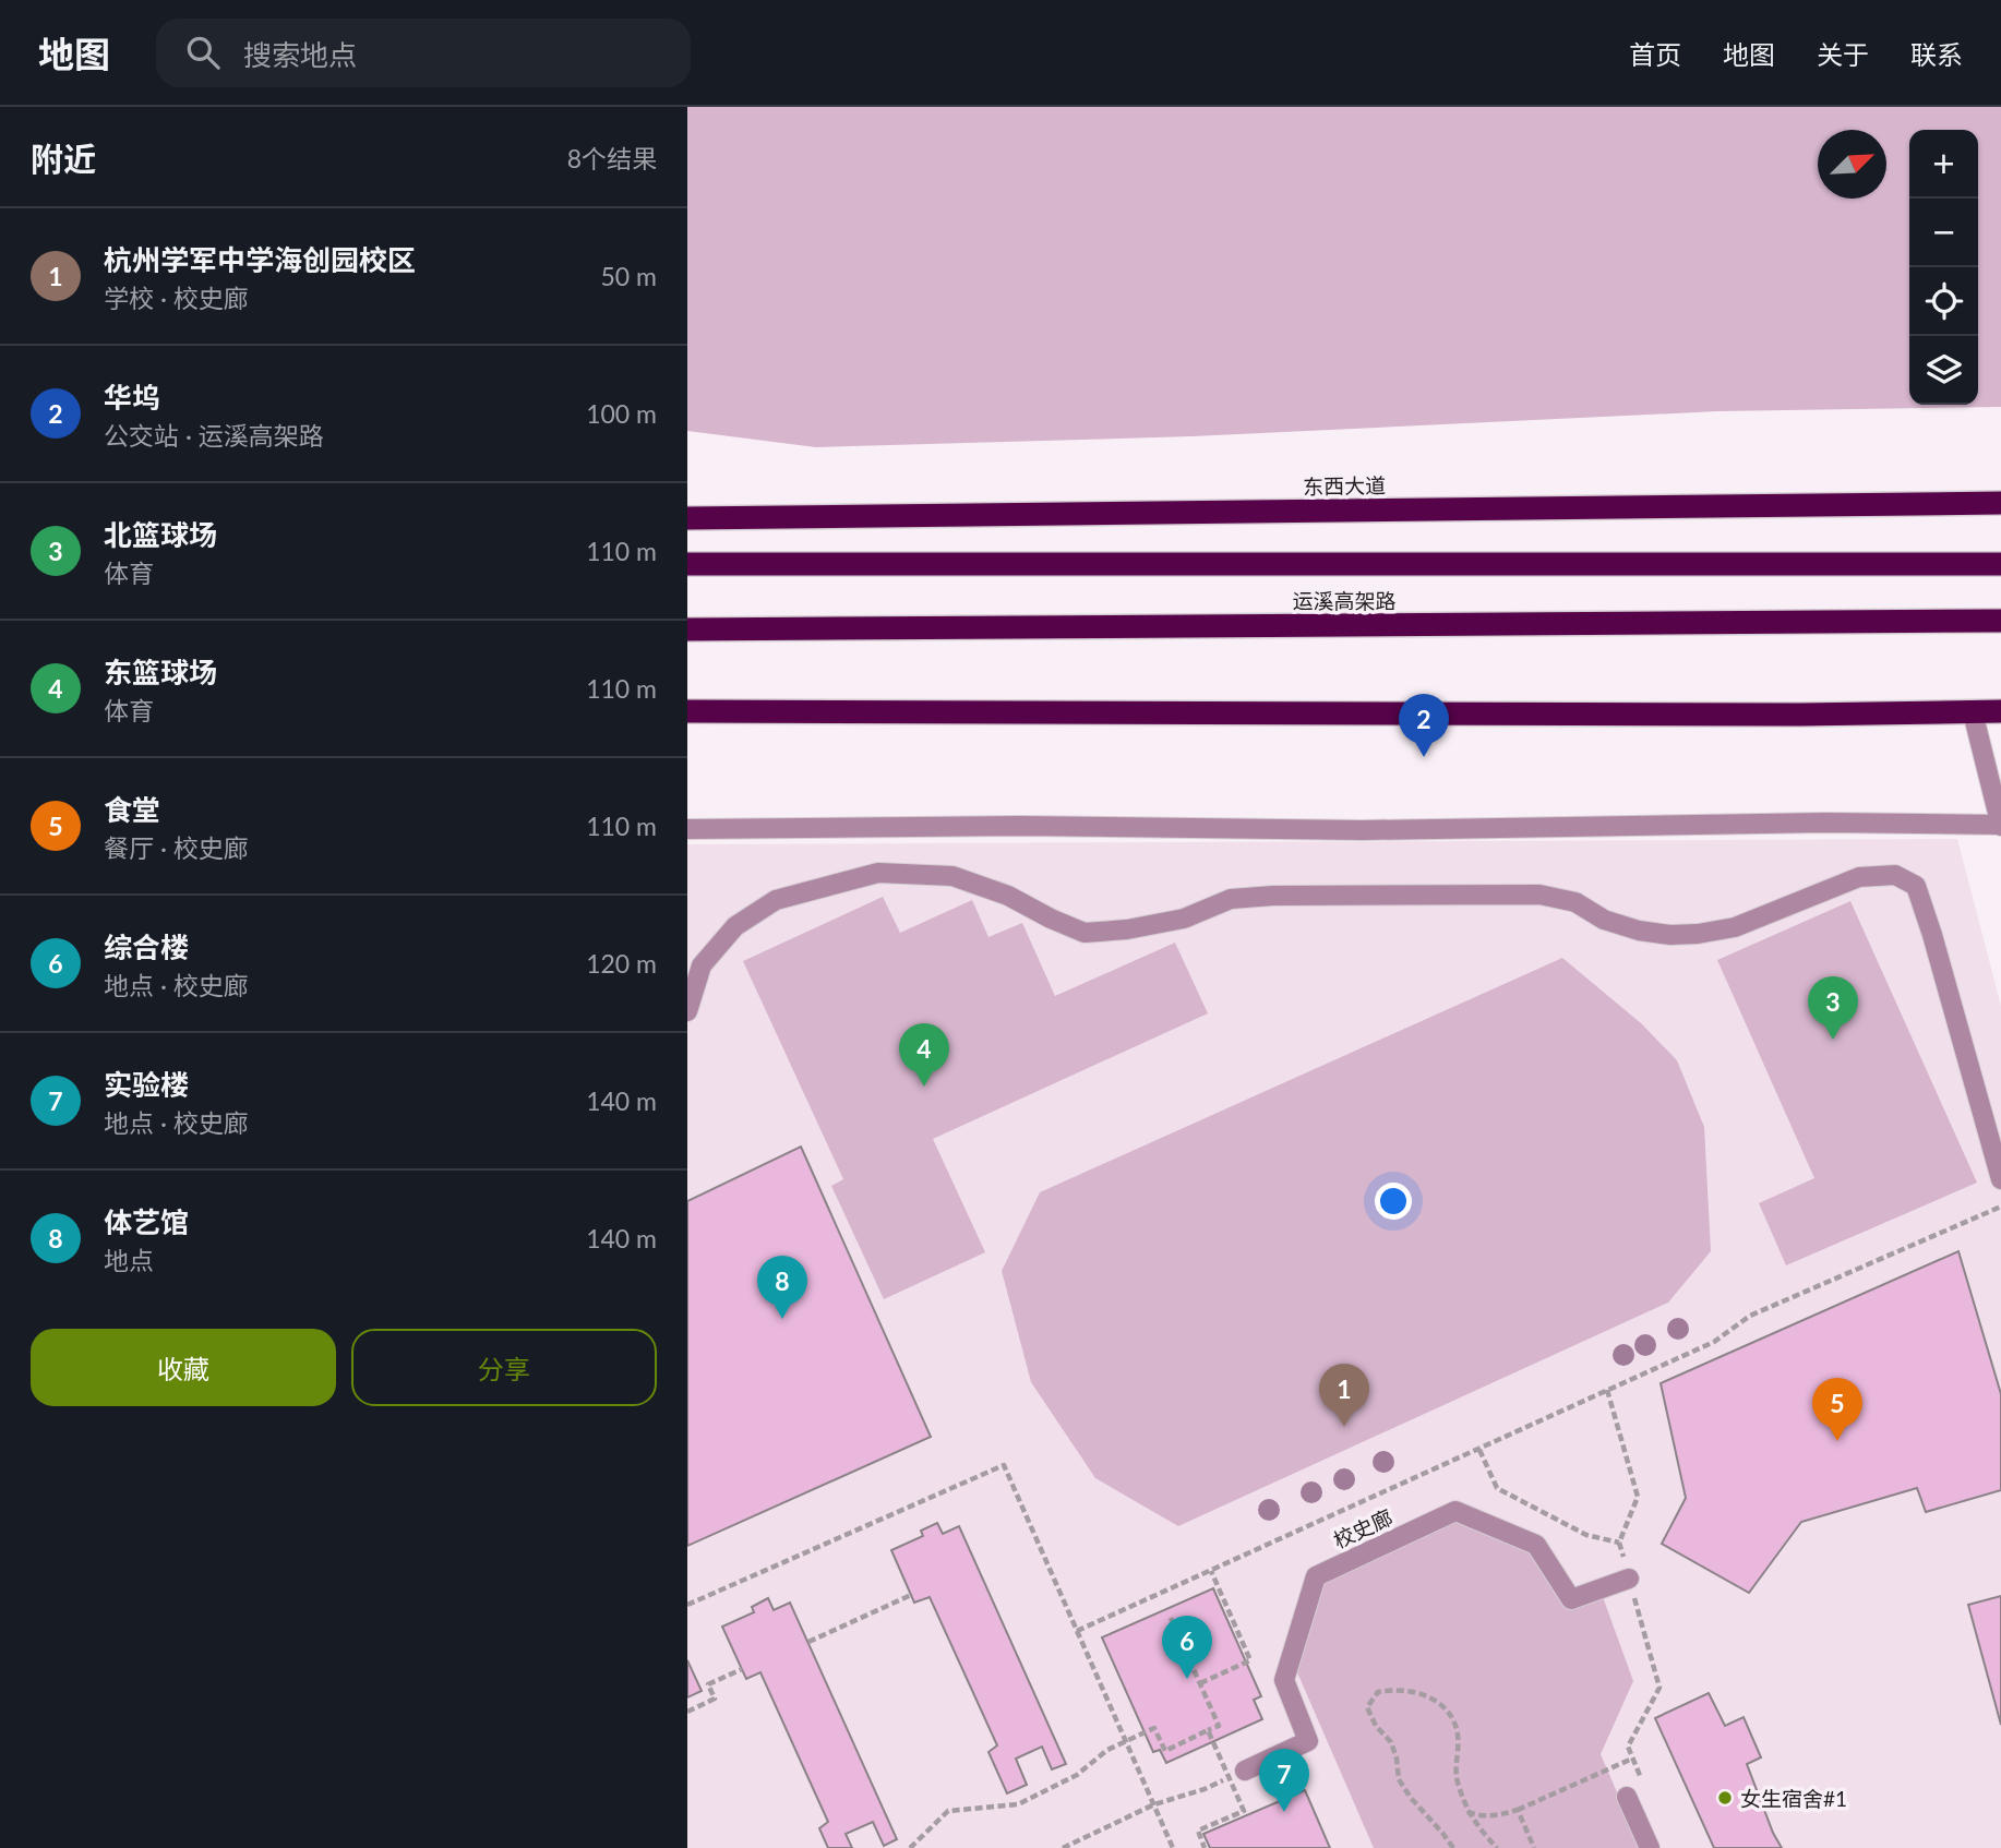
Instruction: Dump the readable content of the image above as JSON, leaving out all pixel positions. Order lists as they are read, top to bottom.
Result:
{
  "streets": {
    "highway": ["东西大道", "运溪高架路"],
    "street": ["校史廊"]
  },
  "places": ["女生宿舍#1"],
  "north": "top right",
  "page": {
    "header": "地图",
    "search": "搜索地点",
    "nav": [
      "首页",
      "地图",
      "关于",
      "联系"
    ],
    "heading": ["附近", "8个结果"],
    "map_buttons": ["+", "−"],
    "list": [
      {
        "mark": "1",
        "name": "杭州学军中学海创园校区",
        "note": "学校 · 校史廊",
        "value": "50 m"
      },
      {
        "mark": "2",
        "name": "华坞",
        "note": "公交站 · 运溪高架路",
        "value": "100 m"
      },
      {
        "mark": "3",
        "name": "北篮球场",
        "note": "体育",
        "value": "110 m"
      },
      {
        "mark": "4",
        "name": "东篮球场",
        "note": "体育",
        "value": "110 m"
      },
      {
        "mark": "5",
        "name": "食堂",
        "note": "餐厅 · 校史廊",
        "value": "110 m"
      },
      {
        "mark": "6",
        "name": "综合楼",
        "note": "地点 · 校史廊",
        "value": "120 m"
      },
      {
        "mark": "7",
        "name": "实验楼",
        "note": "地点 · 校史廊",
        "value": "140 m"
      },
      {
        "mark": "8",
        "name": "体艺馆",
        "note": "地点",
        "value": "140 m"
      }
    ],
    "pins": [
      "2",
      "3",
      "4",
      "8",
      "1",
      "5",
      "6",
      "7"
    ],
    "buttons": ["收藏", "分享"]
  }
}
